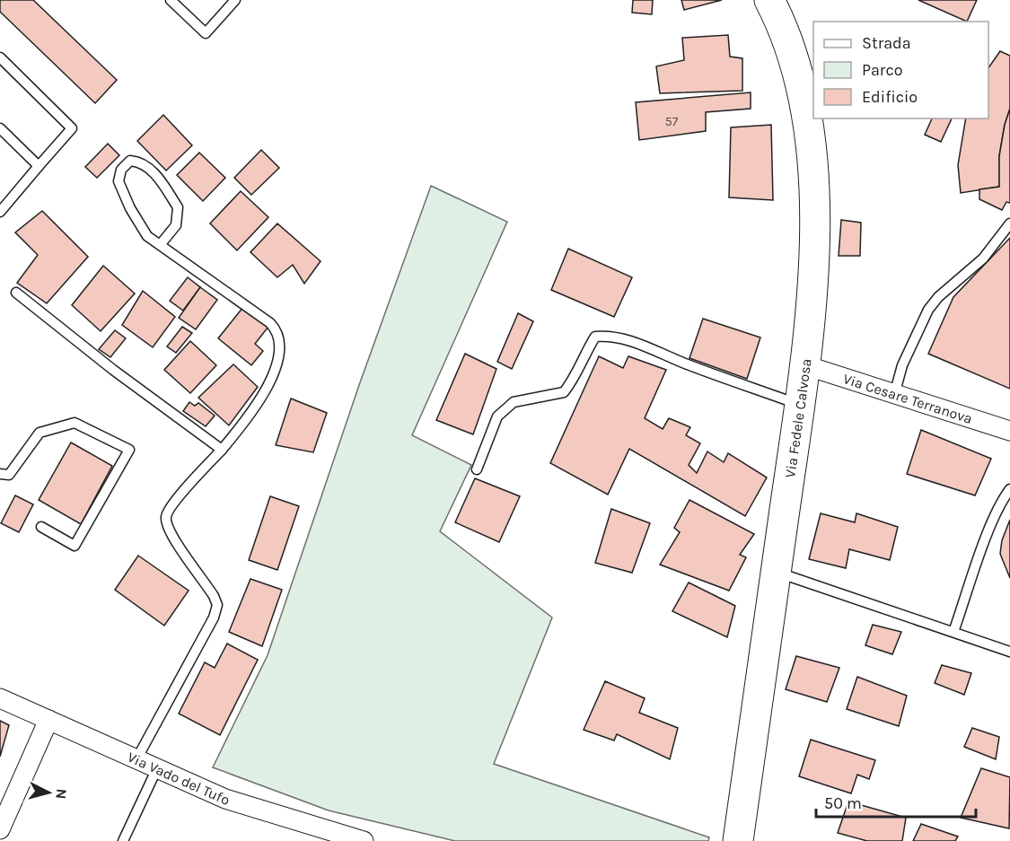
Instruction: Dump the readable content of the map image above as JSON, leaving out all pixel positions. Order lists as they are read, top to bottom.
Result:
{
  "streets": {
    "main road": ["Via Fedele Calvosa"],
    "street": ["Via Cesare Terranova", "Via Vado del Tufo"]
  },
  "crossings": [
    ["Via Cesare Terranova", "Via Fedele Calvosa"]
  ],
  "house_numbers": ["57"],
  "legend": ["Strada", "Parco", "Edificio"],
  "scale_bar": "50 m",
  "north": "right"
}
